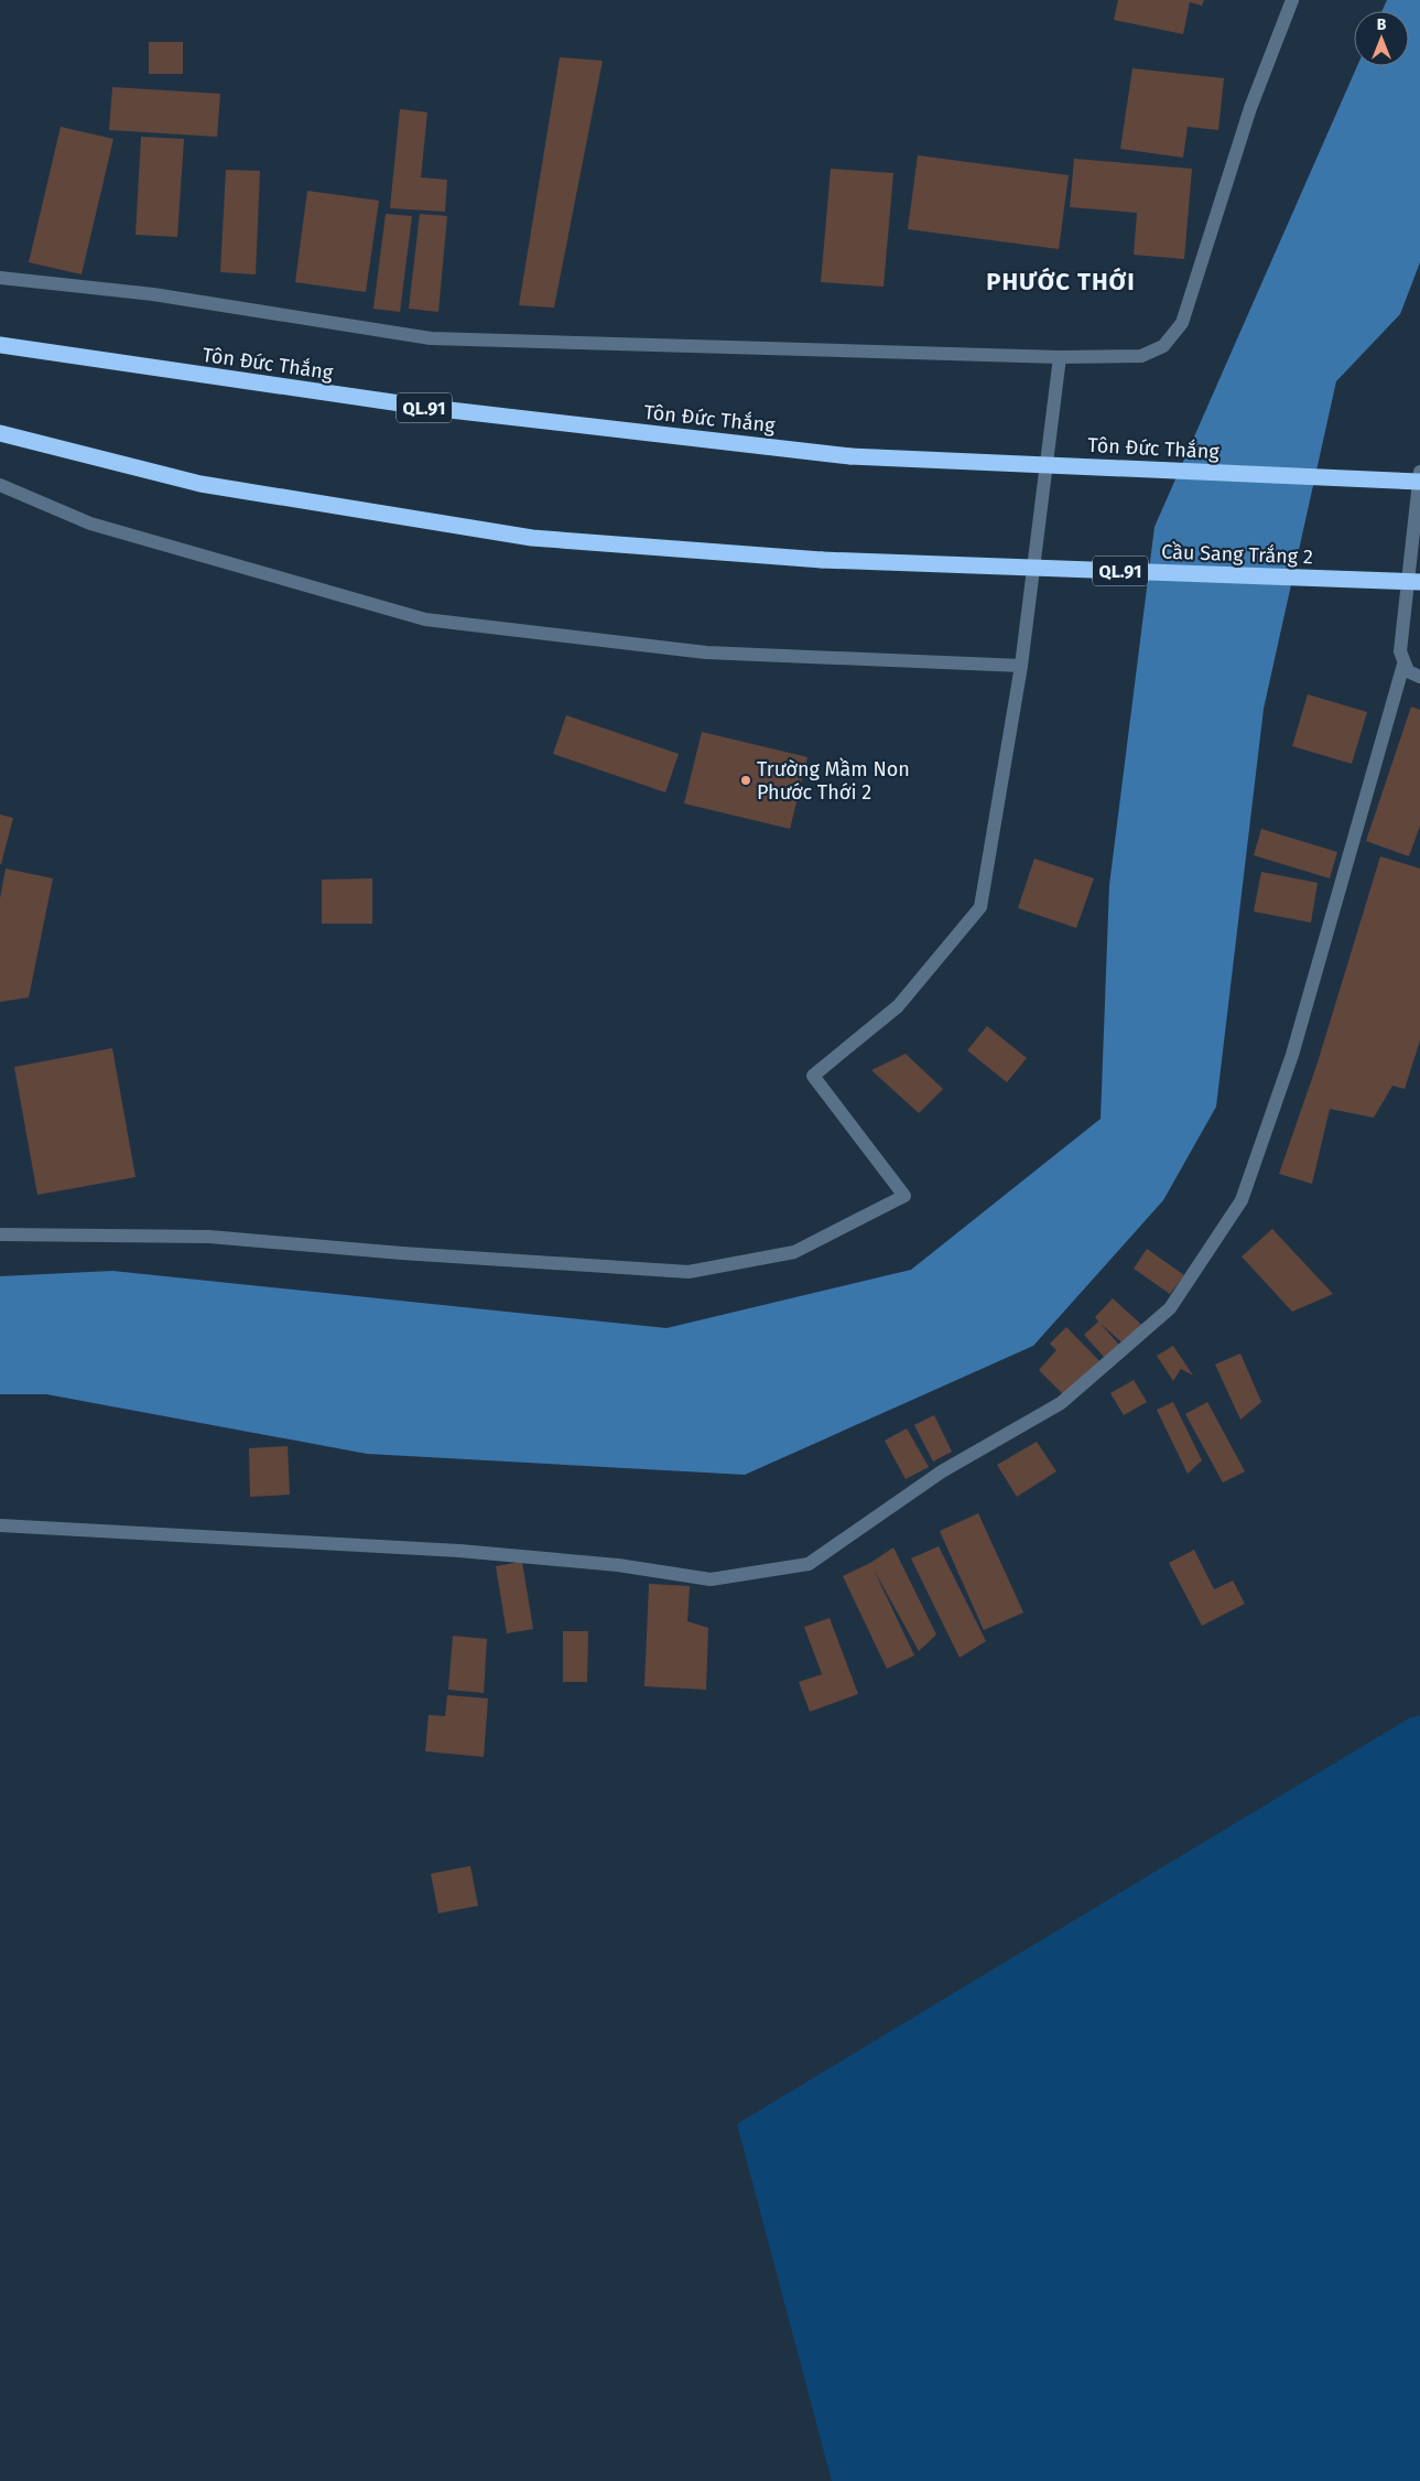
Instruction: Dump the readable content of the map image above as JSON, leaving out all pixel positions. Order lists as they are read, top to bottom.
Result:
{
  "streets": {
    "highway": ["Tôn Đức Thắng", "QL.91", "Cầu Sang Trắng 2"]
  },
  "districts": ["PHƯỚC THỚI"],
  "places": ["Trường Mầm Non Phước Thới 2"],
  "north": "top"
}
